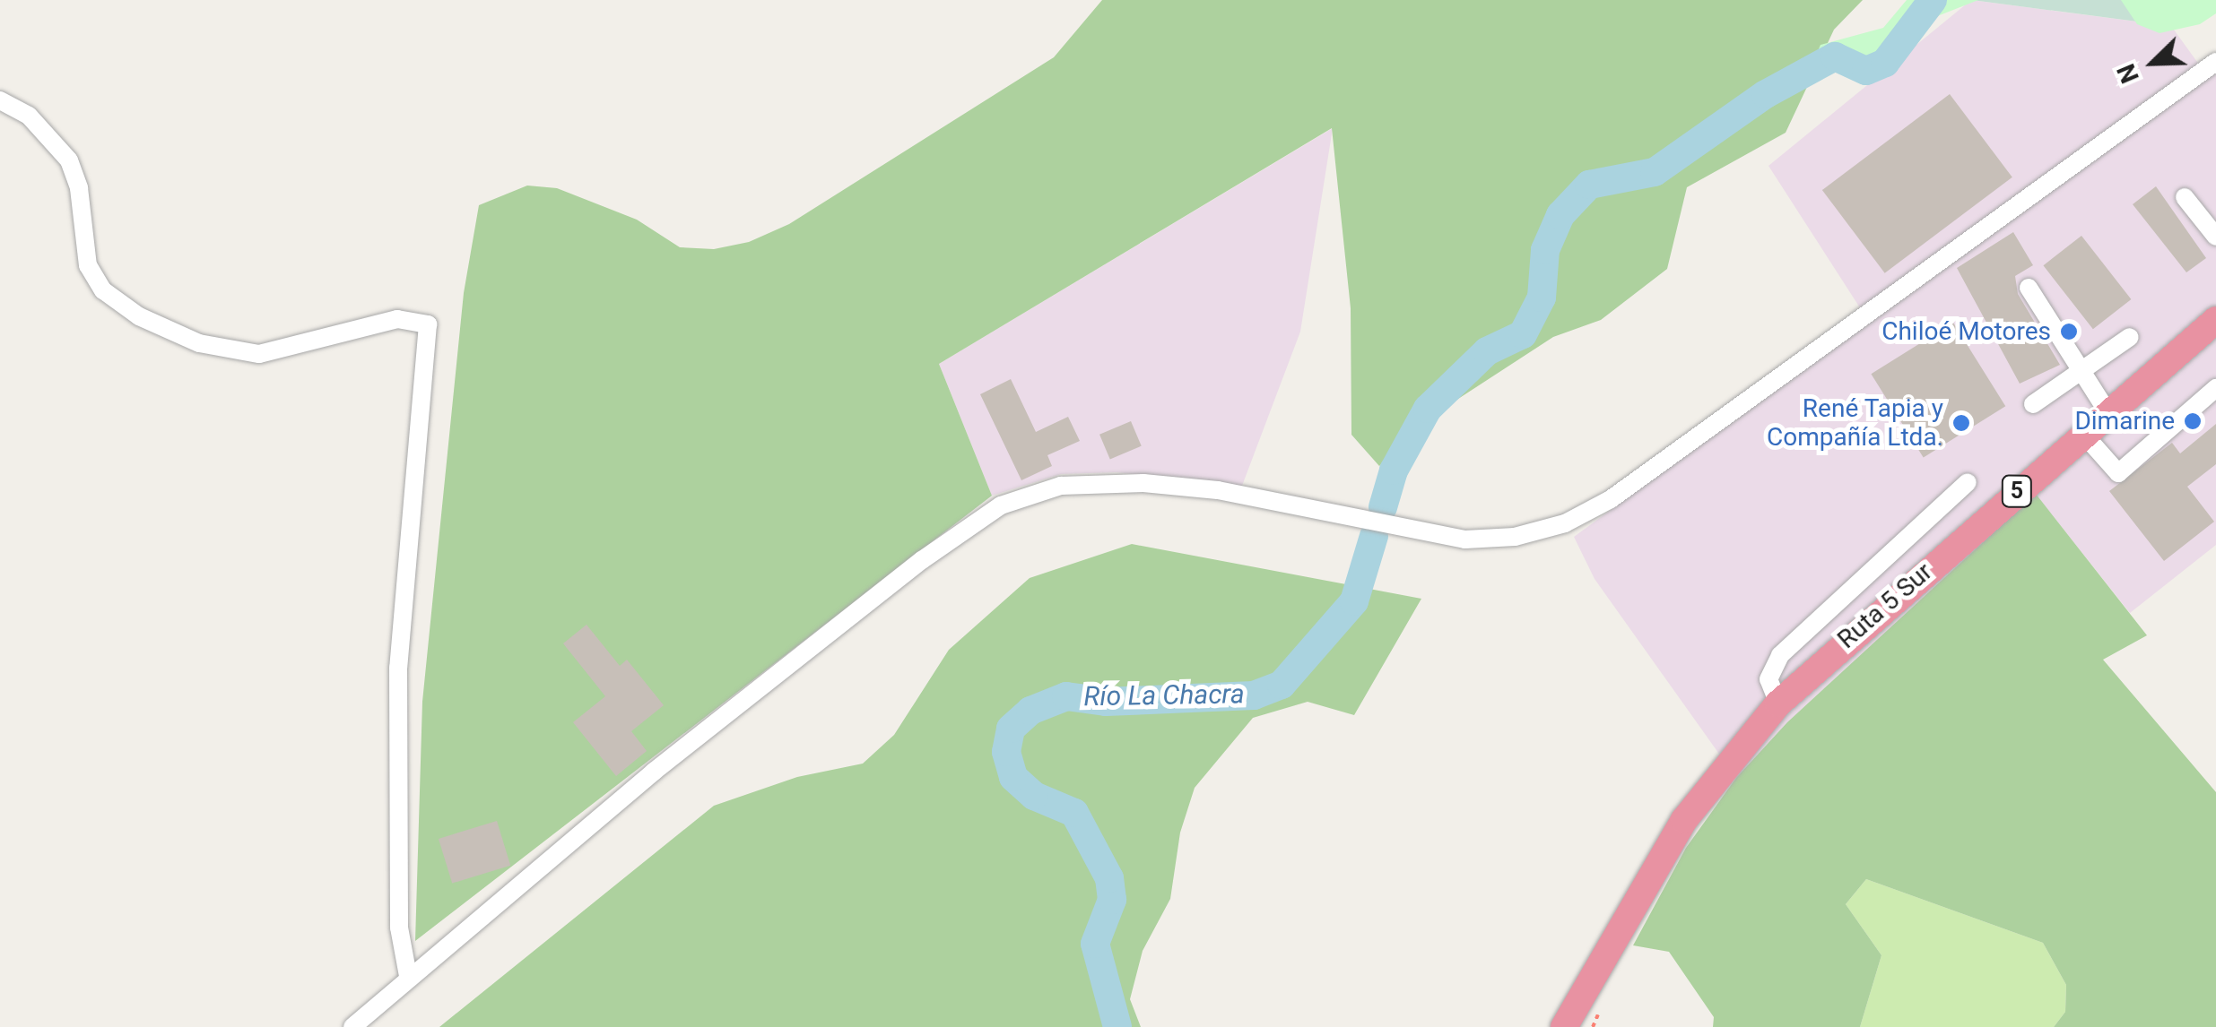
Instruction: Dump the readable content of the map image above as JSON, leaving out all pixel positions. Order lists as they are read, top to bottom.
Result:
{
  "streets": {
    "highway": ["5", "Ruta 5 Sur"]
  },
  "water": ["Río La Chacra"],
  "places": ["Chiloé Motores", "Dimarine", "René Tapia y Compañía Ltda."],
  "north": "bottom left"
}
